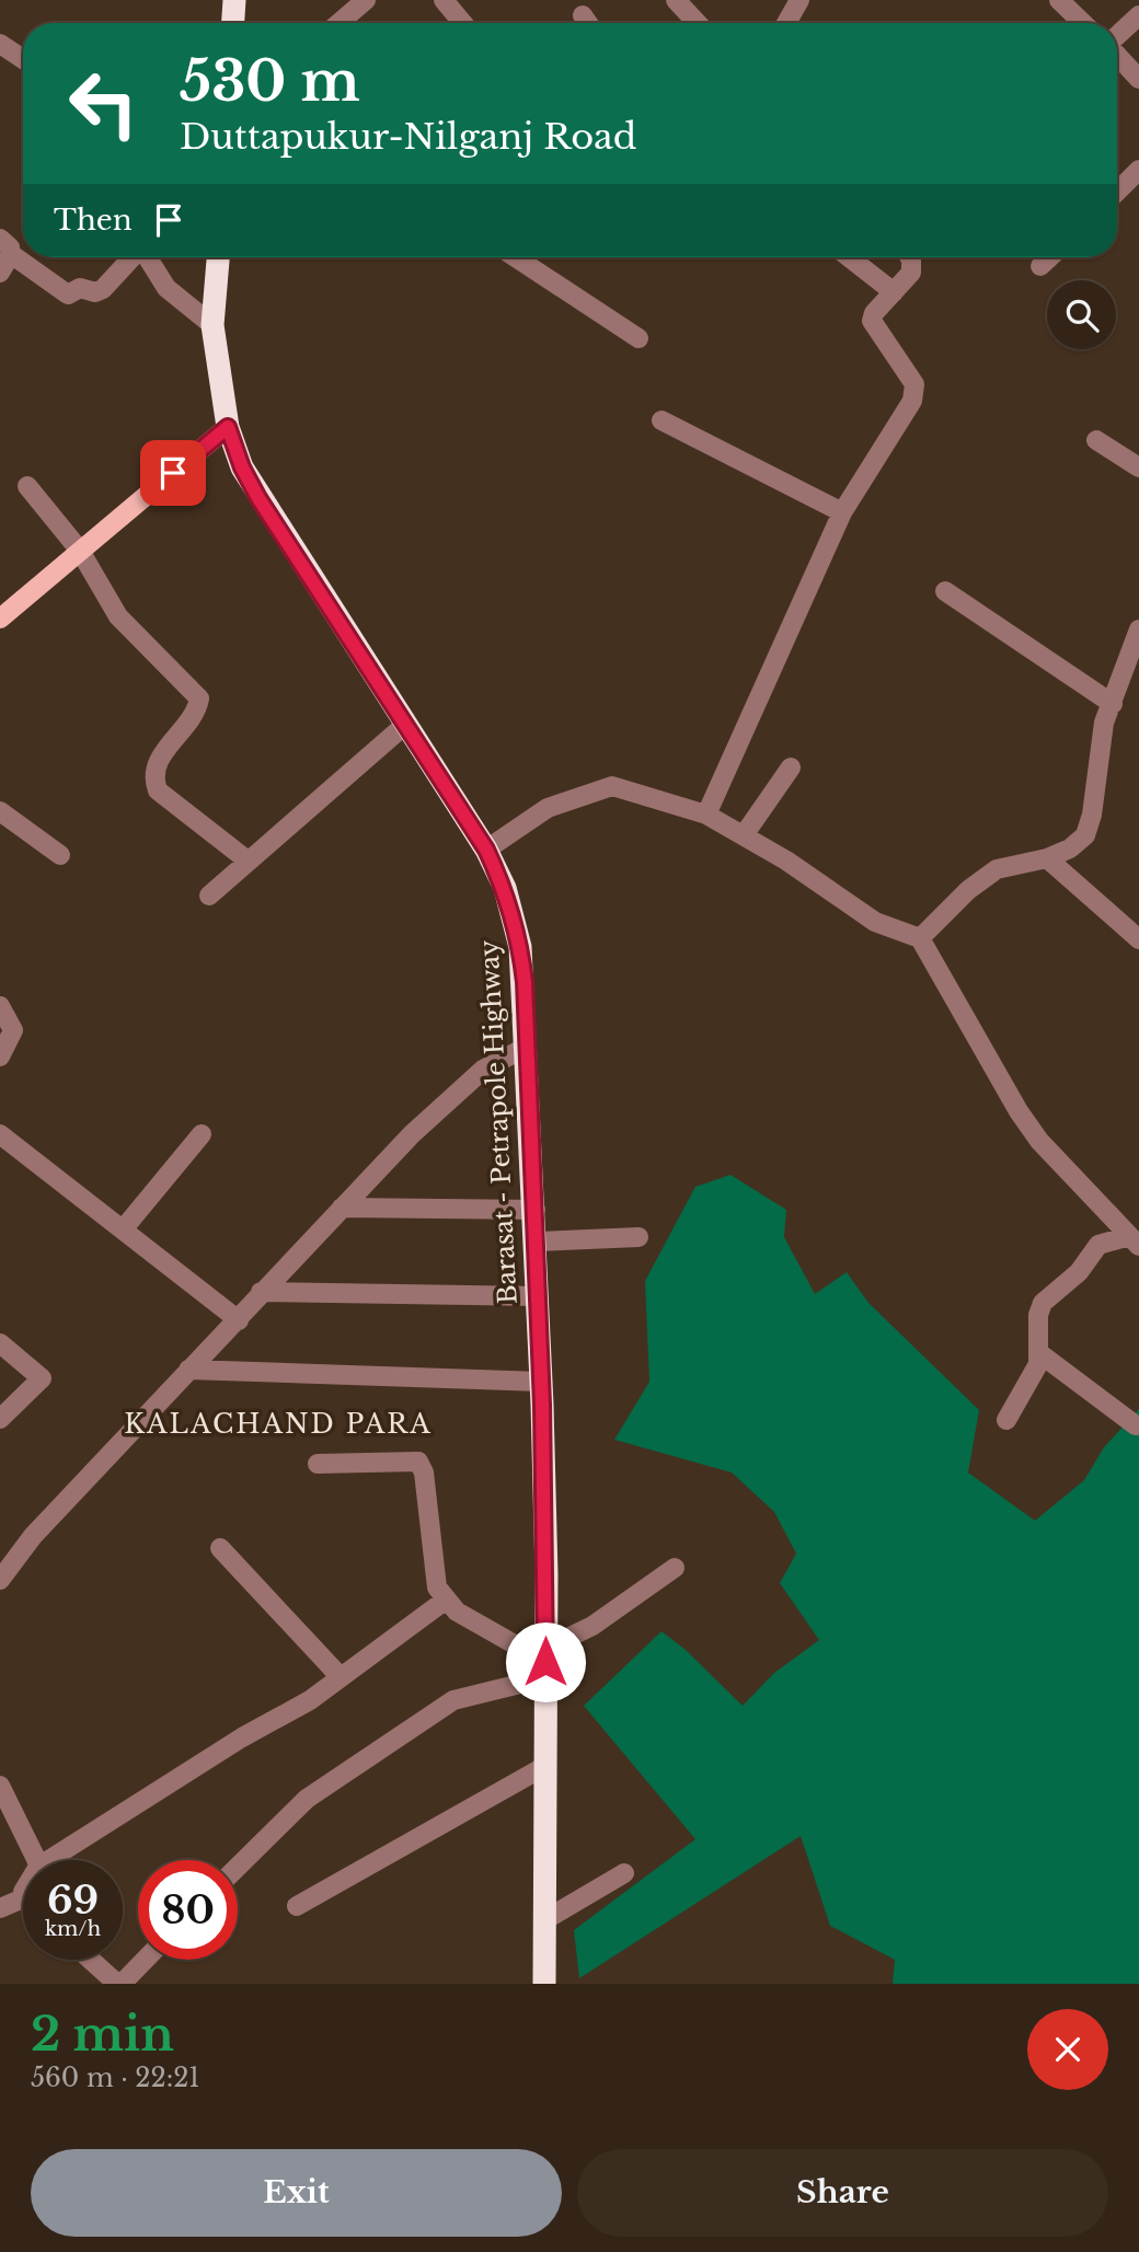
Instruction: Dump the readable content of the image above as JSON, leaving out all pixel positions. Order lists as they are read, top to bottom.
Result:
{
  "streets": {
    "highway": ["Barasat - Petrapole Highway"]
  },
  "districts": ["KALACHAND PARA"],
  "page": {
    "turn": ["530 m", "Duttapukur-Nilganj Road"],
    "then": "Then",
    "speed": "69 km/h",
    "limit": "80",
    "heading": ["2 min", "560 m · 22:21"],
    "buttons": ["Exit", "Share"]
  }
}
